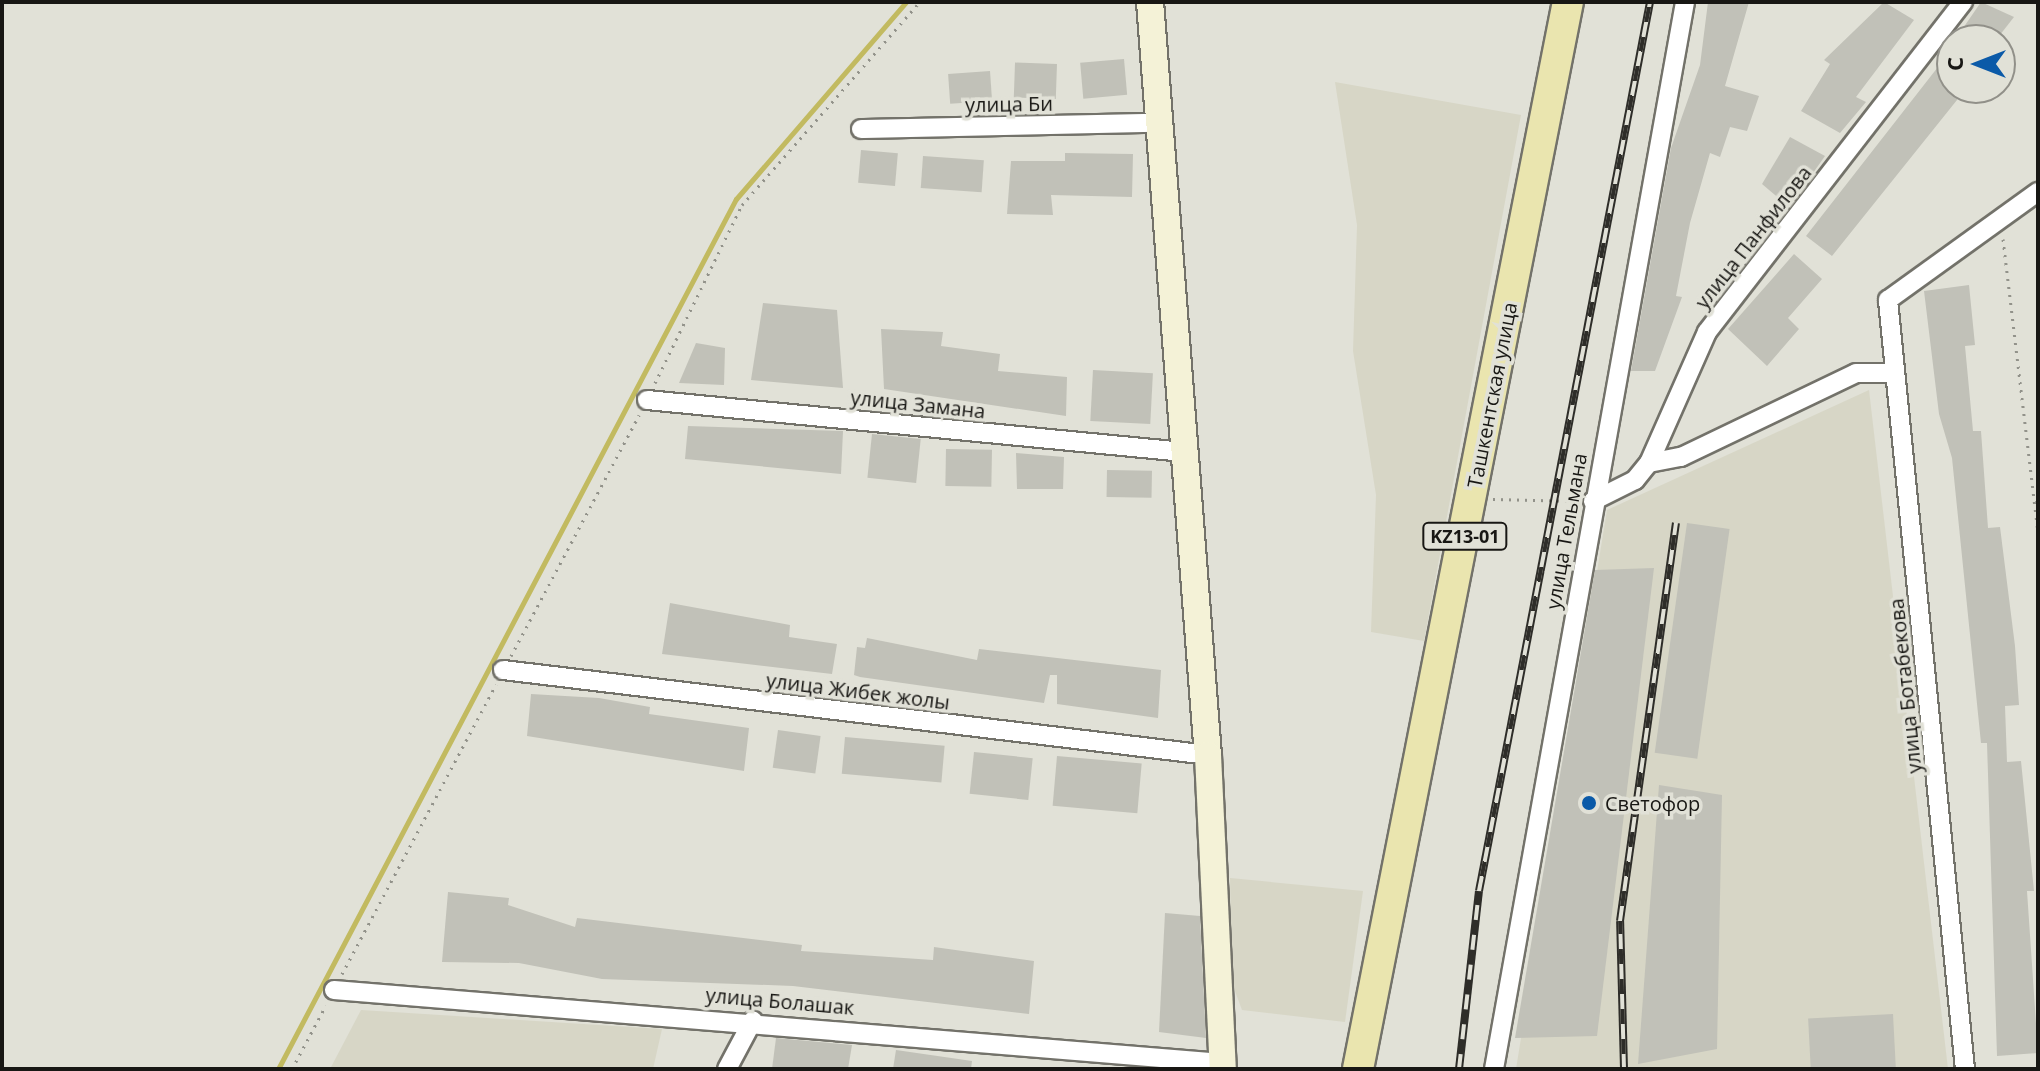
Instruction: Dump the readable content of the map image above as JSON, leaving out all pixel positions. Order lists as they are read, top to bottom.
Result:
{
  "streets": {
    "main road": ["Ташкентская улица", "KZ13-01"],
    "street": [
      "улица Би",
      "улица Панфилова",
      "улица Замана",
      "улица Тельмана",
      "улица Ботабекова",
      "улица Жибек жолы",
      "улица Болашак"
    ]
  },
  "crossings": [
    ["улица Панфилова", "улица Тельмана"]
  ],
  "places": ["Светофор"],
  "north": "left"
}
